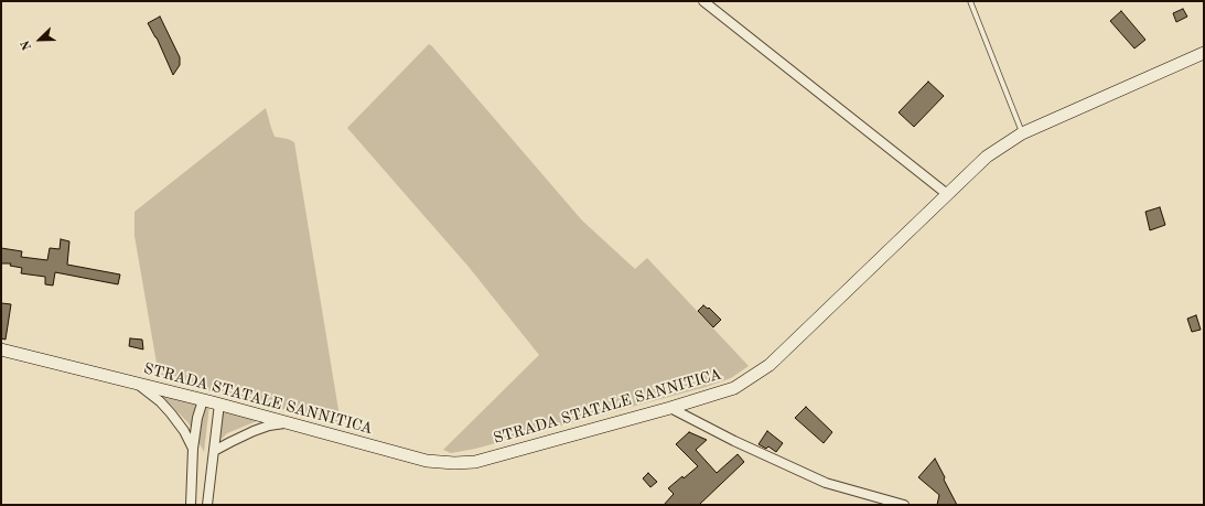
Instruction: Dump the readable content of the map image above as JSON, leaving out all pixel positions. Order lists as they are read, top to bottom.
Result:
{
  "streets": {
    "main road": ["STRADA STATALE SANNITICA"]
  },
  "north": "bottom left"
}
